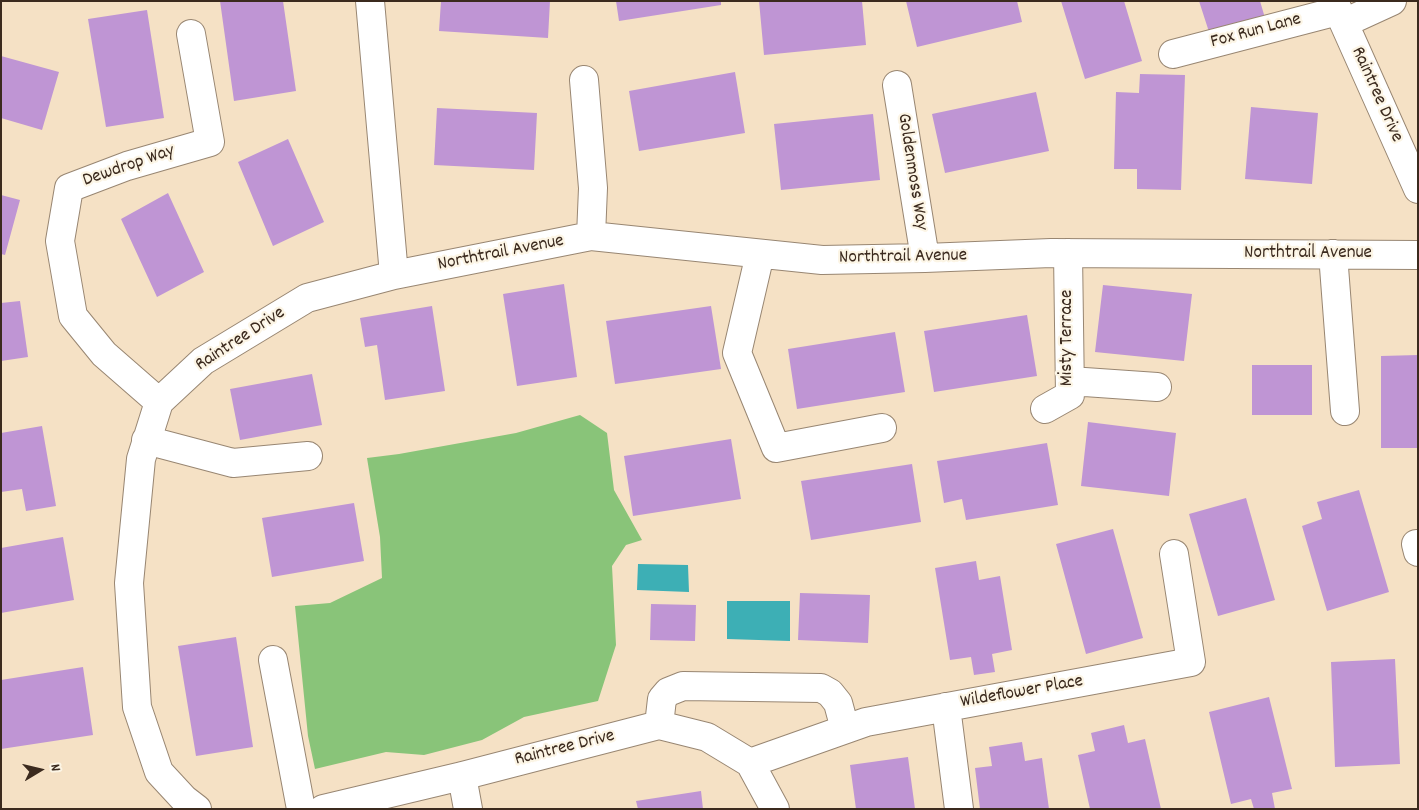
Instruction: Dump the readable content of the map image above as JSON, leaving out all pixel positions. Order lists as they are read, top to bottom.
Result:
{
  "streets": {
    "street": [
      "Fox Run Lane",
      "Raintree Drive",
      "Dewdrop Way",
      "Goldenmoss Way",
      "Northtrail Avenue",
      "Misty Terrace",
      "Wildeflower Place"
    ]
  },
  "crossings": [
    ["Fox Run Lane", "Raintree Drive"],
    ["Raintree Drive", "Dewdrop Way"],
    ["Raintree Drive", "Northtrail Avenue"],
    ["Raintree Drive", "Wildeflower Place"],
    ["Goldenmoss Way", "Northtrail Avenue"],
    ["Northtrail Avenue", "Misty Terrace"]
  ],
  "north": "right"
}
